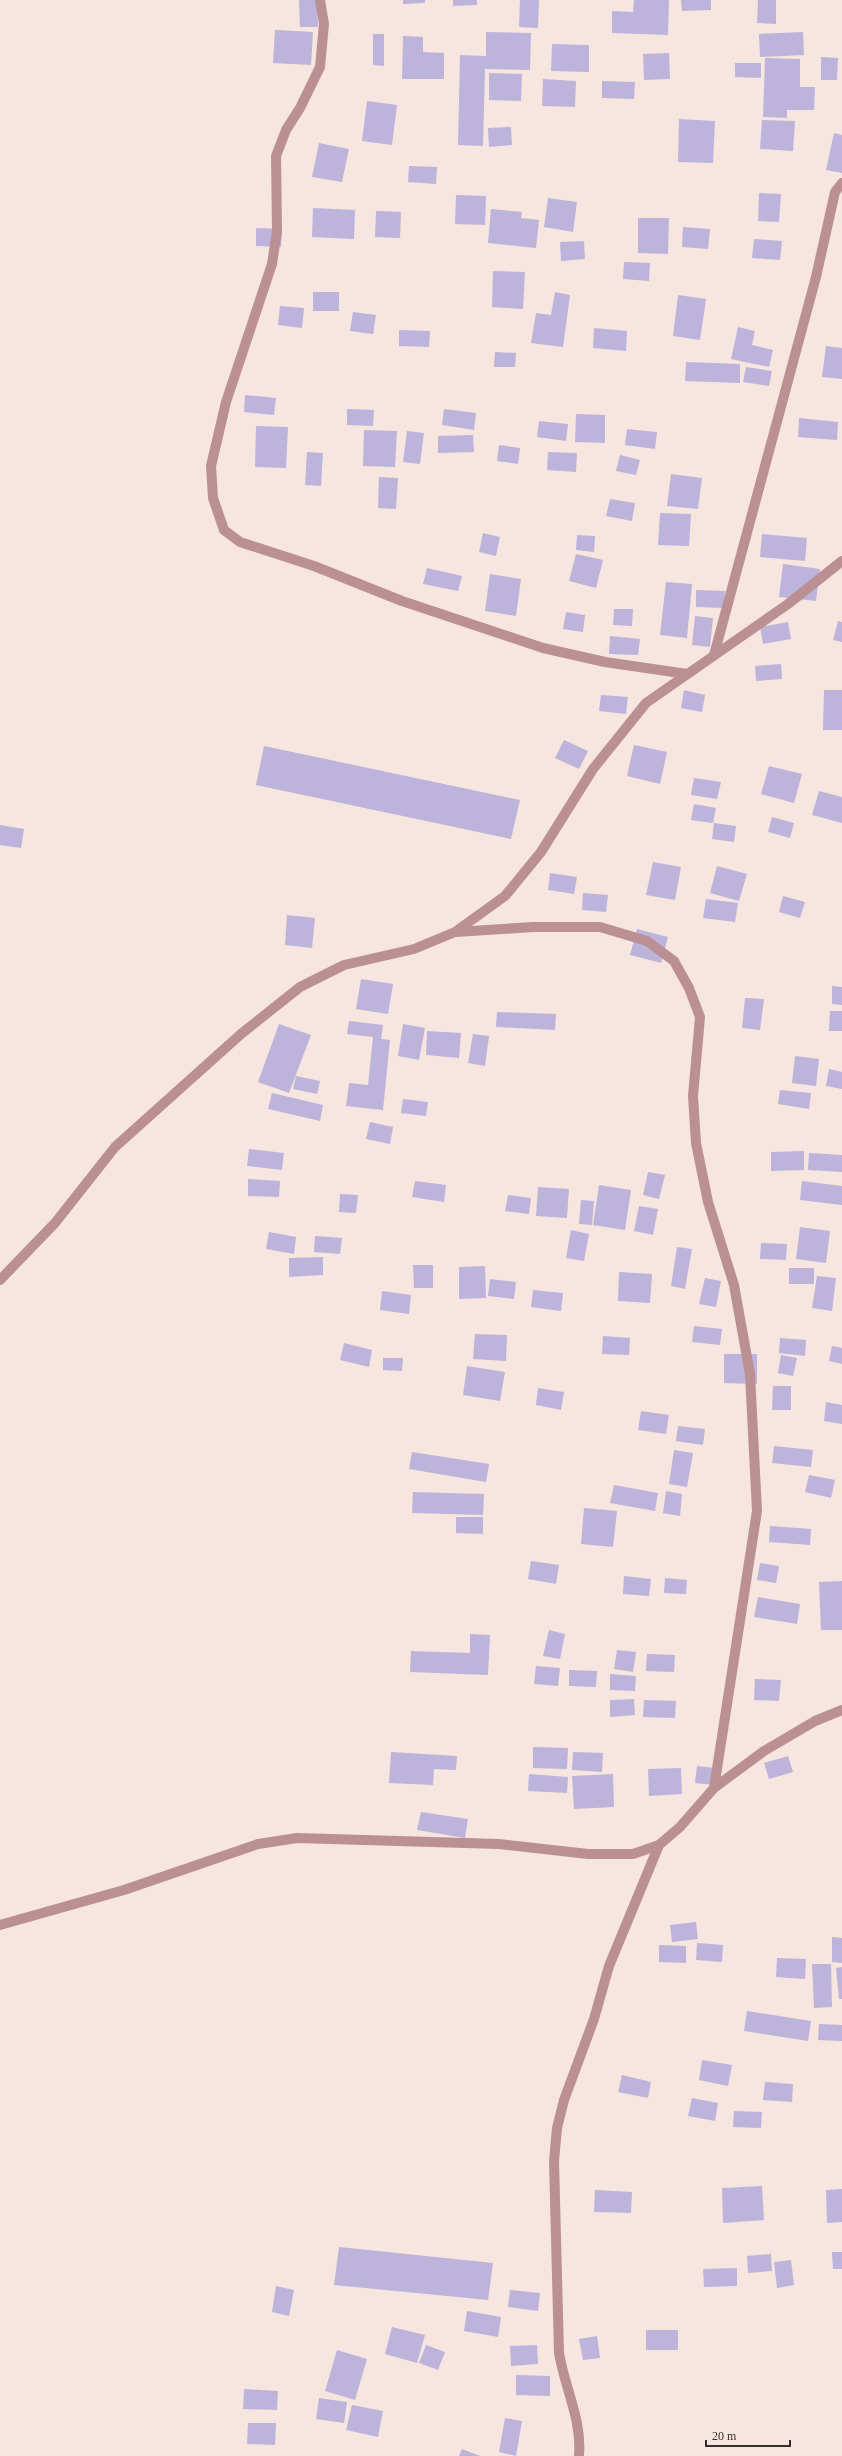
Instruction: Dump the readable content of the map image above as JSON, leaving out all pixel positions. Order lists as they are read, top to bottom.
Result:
{
  "scale_bar": "20 m"
}
